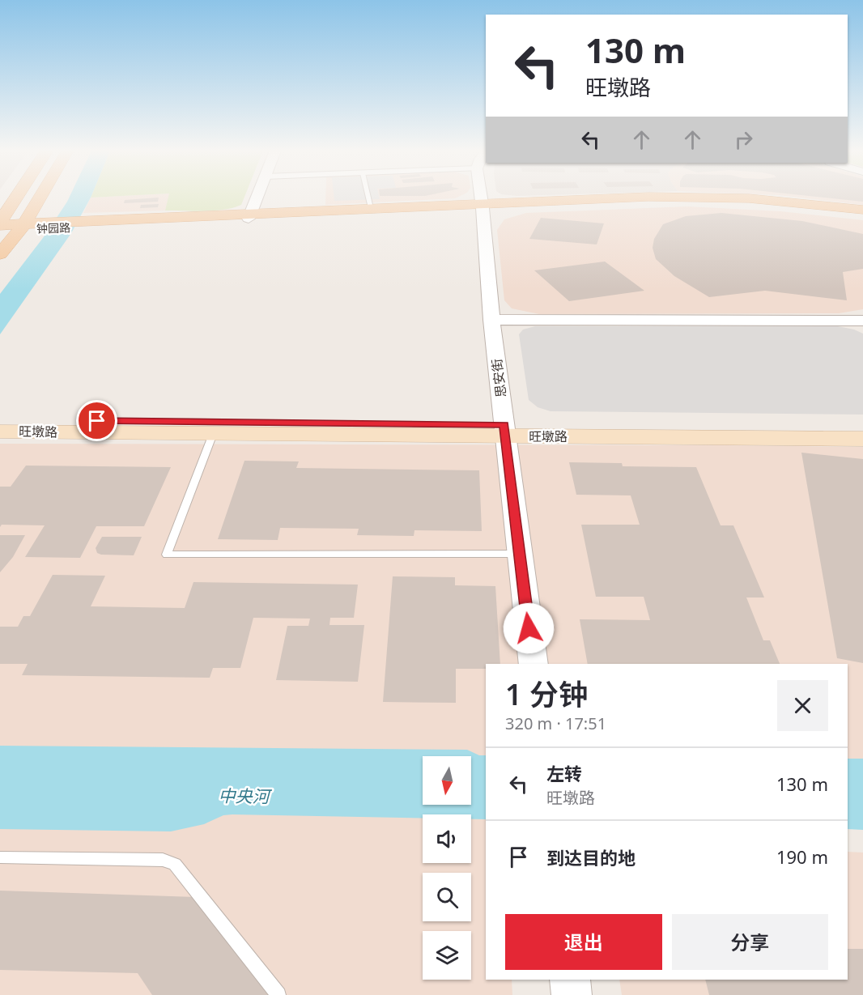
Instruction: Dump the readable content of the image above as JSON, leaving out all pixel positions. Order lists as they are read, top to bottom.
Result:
{
  "streets": {
    "main road": ["钟园路", "旺墩路"],
    "street": ["思安街"]
  },
  "crossings": [
    ["钟园路", "思安街"],
    ["思安街", "旺墩路"]
  ],
  "water": ["中央河"],
  "north": "bottom",
  "page": {
    "turn": ["130 m", "旺墩路"],
    "heading": ["1 分钟", "320 m · 17:51"],
    "list": [
      {
        "name": "左转",
        "note": "旺墩路",
        "value": "130 m"
      },
      {
        "name": "到达目的地",
        "value": "190 m"
      }
    ],
    "buttons": ["退出", "分享"]
  }
}
